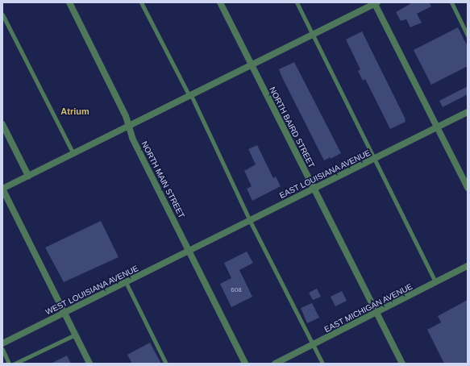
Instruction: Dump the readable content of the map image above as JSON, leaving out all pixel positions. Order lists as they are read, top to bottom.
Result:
{
  "streets": {
    "street": [
      "NORTH BAIRD STREET",
      "EAST LOUISIANA AVENUE",
      "NORTH MAIN STREET",
      "WEST LOUISIANA AVENUE",
      "EAST MICHIGAN AVENUE"
    ]
  },
  "crossings": [
    ["NORTH BAIRD STREET", "EAST LOUISIANA AVENUE"],
    ["NORTH BAIRD STREET", "EAST MICHIGAN AVENUE"],
    ["EAST LOUISIANA AVENUE", "NORTH MAIN STREET"],
    ["EAST LOUISIANA AVENUE", "WEST LOUISIANA AVENUE"],
    ["NORTH MAIN STREET", "WEST LOUISIANA AVENUE"]
  ],
  "districts": ["Atrium"],
  "house_numbers": ["608"]
}
